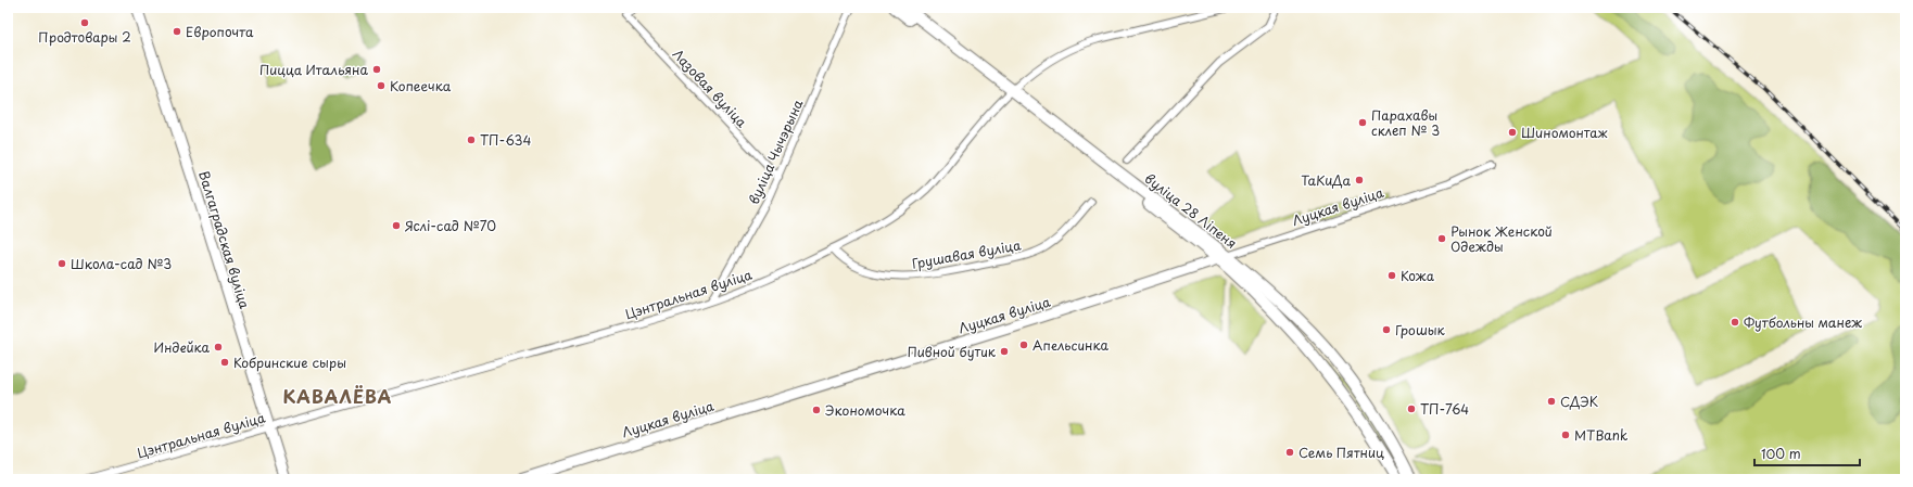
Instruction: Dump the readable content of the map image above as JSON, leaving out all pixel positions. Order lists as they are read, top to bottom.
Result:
{
  "streets": {
    "main road": ["Луцкая вуліца", "вуліца 28 Ліпеня", "Валгаградская вуліца"],
    "street": [
      "Лазовая вуліца",
      "вуліца Чычэрына",
      "Грушавая вуліца",
      "Цэнтральная вуліца"
    ]
  },
  "crossings": [
    ["Лазовая вуліца", "вуліца Чычэрына"],
    ["вуліца Чычэрына", "Цэнтральная вуліца"],
    ["Луцкая вуліца", "вуліца 28 Ліпеня"],
    ["вуліца 28 Ліпеня", "Цэнтральная вуліца"],
    ["Валгаградская вуліца", "Цэнтральная вуліца"],
    ["Грушавая вуліца", "Цэнтральная вуліца"]
  ],
  "districts": ["КАВАЛЁВА"],
  "places": [
    "Продтовары 2",
    "Европочта",
    "Пицца Итальяна",
    "Копеечка",
    "Парахавы склеп № 3",
    "Шиномонтаж",
    "ТП-634",
    "ТаКиДа",
    "Яслі-сад №70",
    "Рынок Женской Одежды",
    "Школа-сад №3",
    "Кожа",
    "Футбольны манеж",
    "Грошык",
    "Апельсинка",
    "Индейка",
    "Пивной бутик",
    "Кобринские сыры",
    "СДЭК",
    "ТП-764",
    "Экономочка",
    "MTBank",
    "Семь Пятниц"
  ],
  "scale_bar": "100 m"
}
